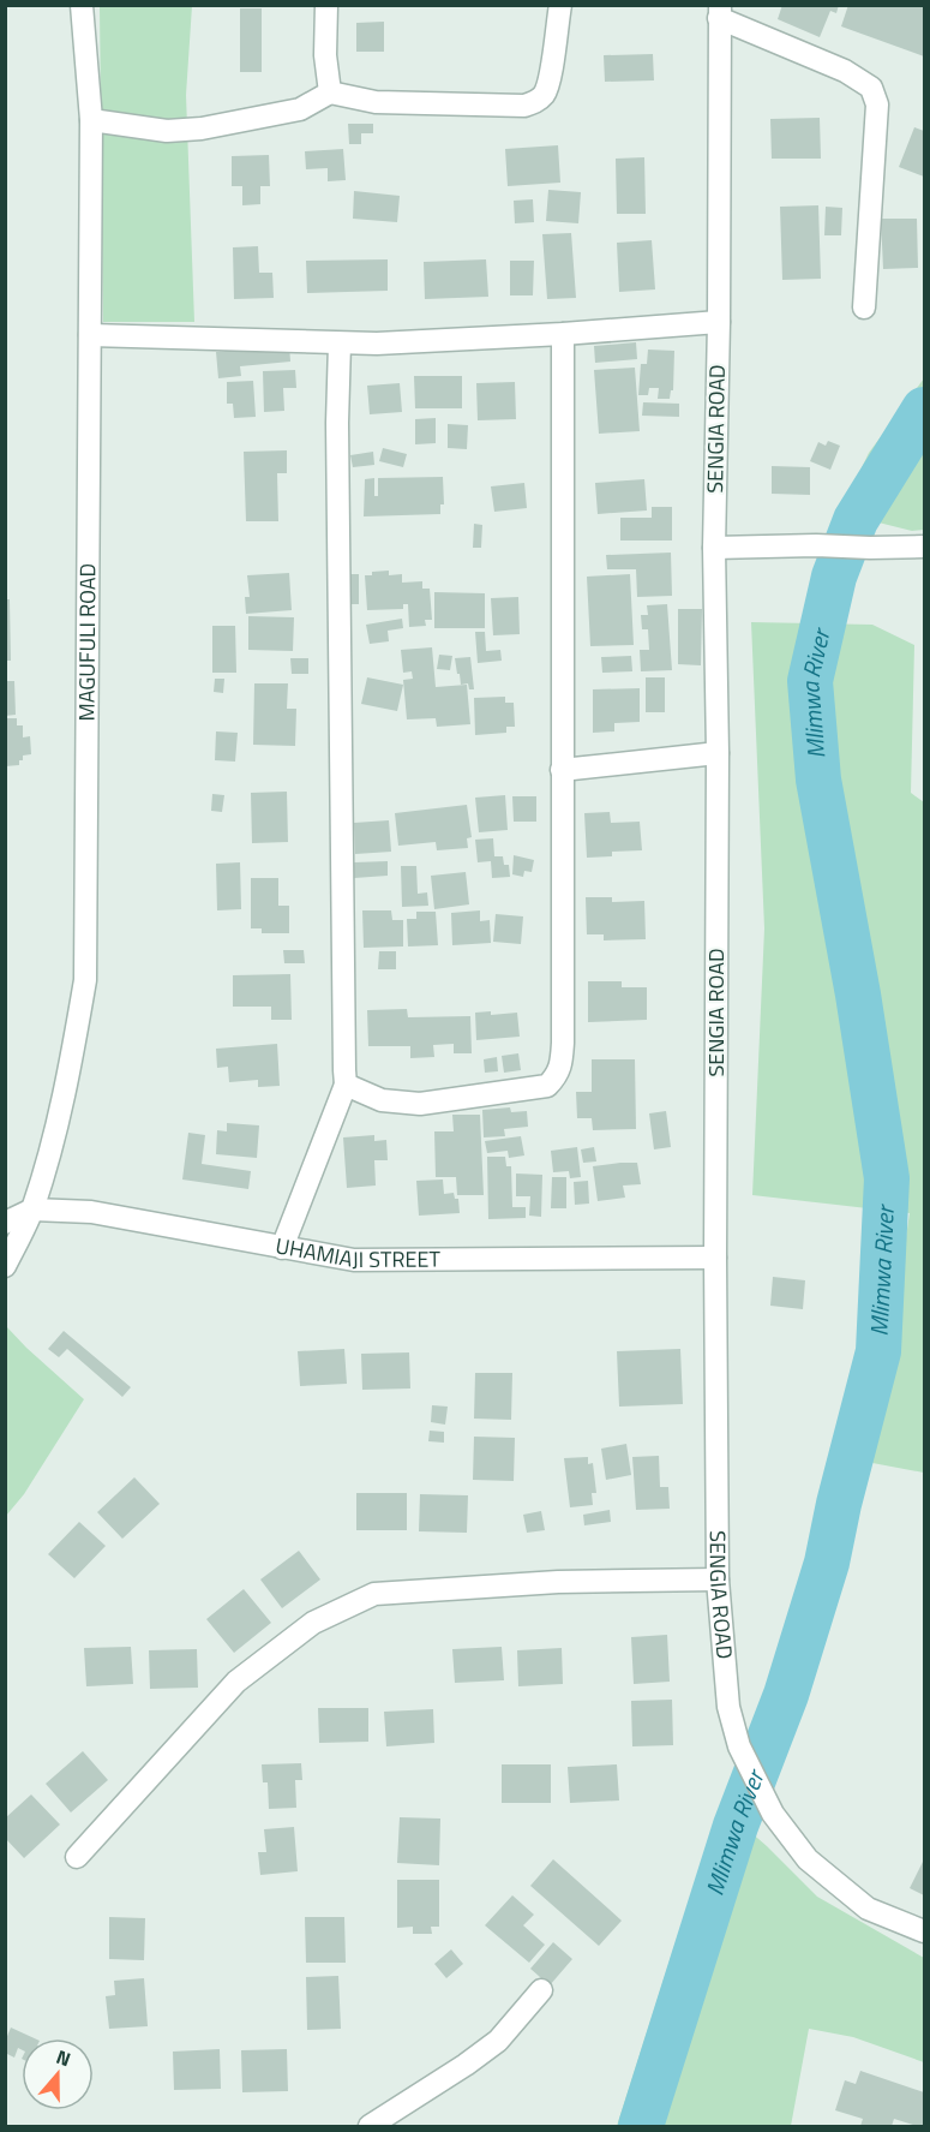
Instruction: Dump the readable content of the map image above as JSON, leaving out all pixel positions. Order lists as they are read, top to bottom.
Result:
{
  "streets": {
    "street": ["SENGIA ROAD", "MAGUFULI ROAD", "UHAMIAJI STREET"]
  },
  "crossings": [
    ["SENGIA ROAD", "UHAMIAJI STREET"],
    ["MAGUFULI ROAD", "UHAMIAJI STREET"]
  ],
  "water": ["Mlimwa River"],
  "north": "top"
}
